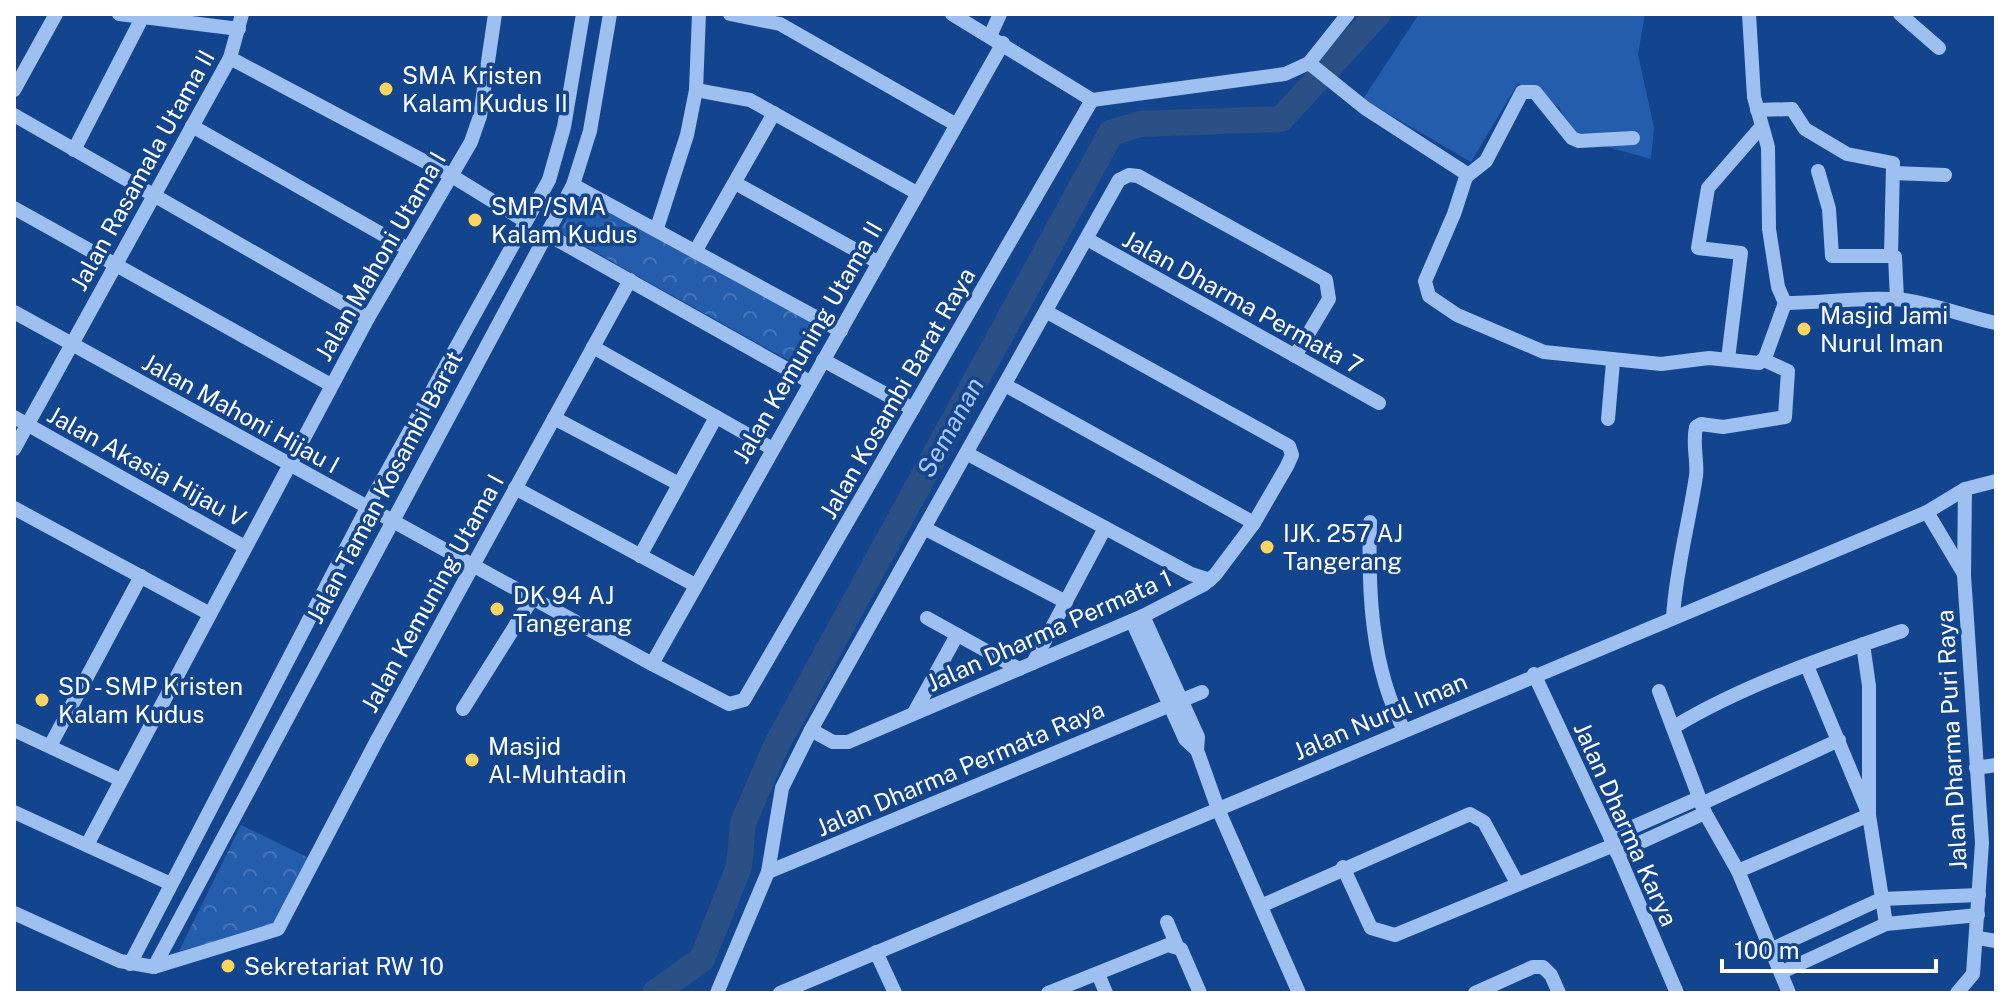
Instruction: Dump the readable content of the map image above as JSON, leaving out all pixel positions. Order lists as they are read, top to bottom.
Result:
{
  "streets": {
    "street": [
      "Jalan Rasamala Utama II",
      "Jalan Mahoni Utama I",
      "Jalan Dharma Permata 7",
      "Jalan Kemuning Utama II",
      "Jalan Kosambi Barat Raya",
      "Jalan Mahoni Hijau I",
      "Jalan Akasia Hijau V",
      "Jalan Taman Kosambi Barat",
      "Jalan Kemuning Utama I",
      "Jalan Dharma Permata 1",
      "Jalan Nurul Iman",
      "Jalan Dharma Puri Raya",
      "Jalan Dharma Permata Raya",
      "Jalan Dharma Karya"
    ]
  },
  "crossings": [
    ["Jalan Rasamala Utama II", "Jalan Mahoni Hijau I"],
    ["Jalan Rasamala Utama II", "Jalan Akasia Hijau V"],
    ["Jalan Mahoni Utama I", "Jalan Mahoni Hijau I"],
    ["Jalan Mahoni Utama I", "Jalan Akasia Hijau V"],
    ["Jalan Kemuning Utama II", "Jalan Mahoni Hijau I"],
    ["Jalan Kosambi Barat Raya", "Jalan Mahoni Hijau I"],
    ["Jalan Mahoni Hijau I", "Jalan Taman Kosambi Barat"],
    ["Jalan Mahoni Hijau I", "Jalan Kemuning Utama I"],
    ["Jalan Taman Kosambi Barat", "Jalan Kemuning Utama I"],
    ["Jalan Nurul Iman", "Jalan Dharma Puri Raya"],
    ["Jalan Nurul Iman", "Jalan Dharma Karya"]
  ],
  "water": ["Semanan"],
  "places": [
    "SMA Kristen Kalam Kudus II",
    "SMP/SMA Kalam Kudus",
    "Masjid Jami Nurul Iman",
    "IJK. 257 AJ Tangerang",
    "DK 94 AJ Tangerang",
    "SD - SMP Kristen Kalam Kudus",
    "Masjid Al-Muhtadin",
    "Sekretariat RW 10"
  ],
  "scale_bar": "100 m"
}
